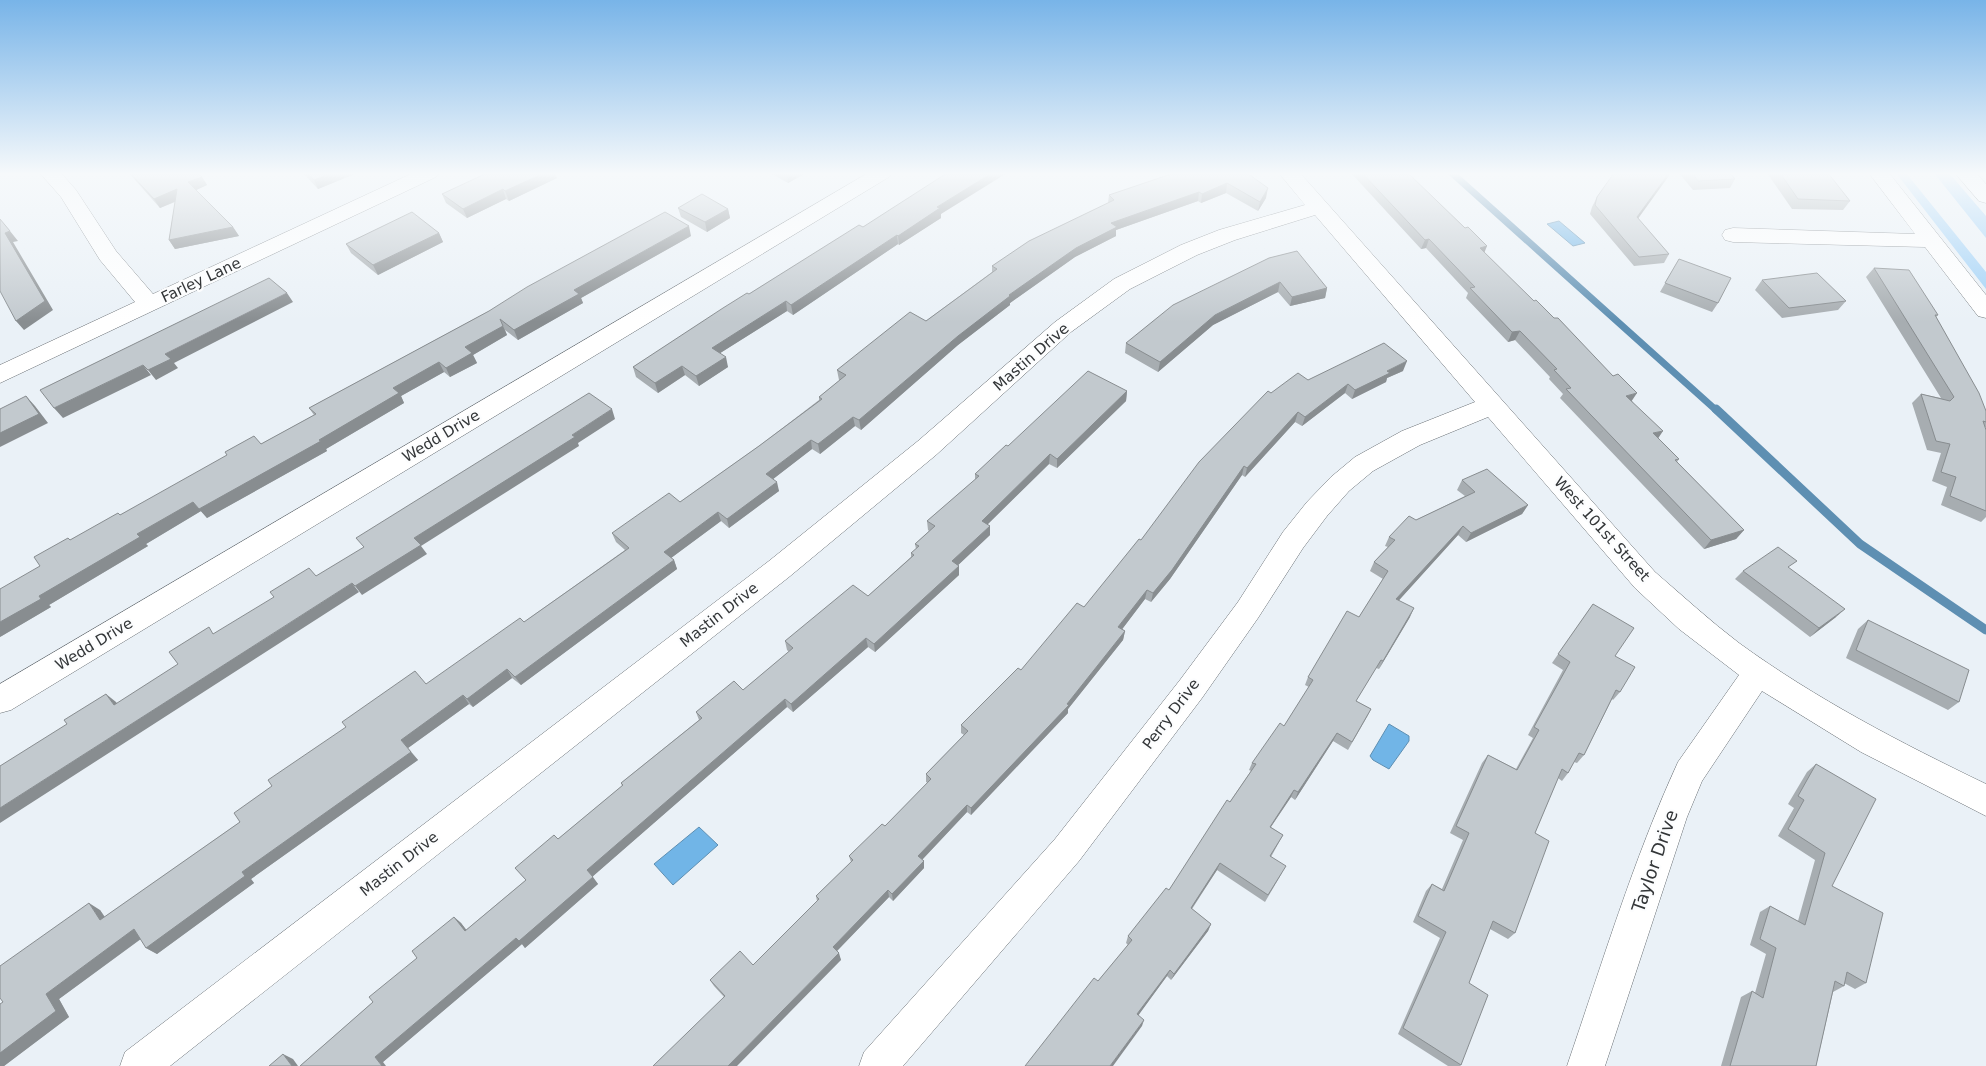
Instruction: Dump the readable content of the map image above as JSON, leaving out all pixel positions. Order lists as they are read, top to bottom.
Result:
{
  "streets": {
    "main road": [
      "Farley Lane",
      "Mastin Drive",
      "Wedd Drive",
      "West 101st Street",
      "Perry Drive",
      "Taylor Drive"
    ]
  },
  "crossings": [
    ["West 101st Street", "Perry Drive"],
    ["West 101st Street", "Taylor Drive"]
  ]
}
